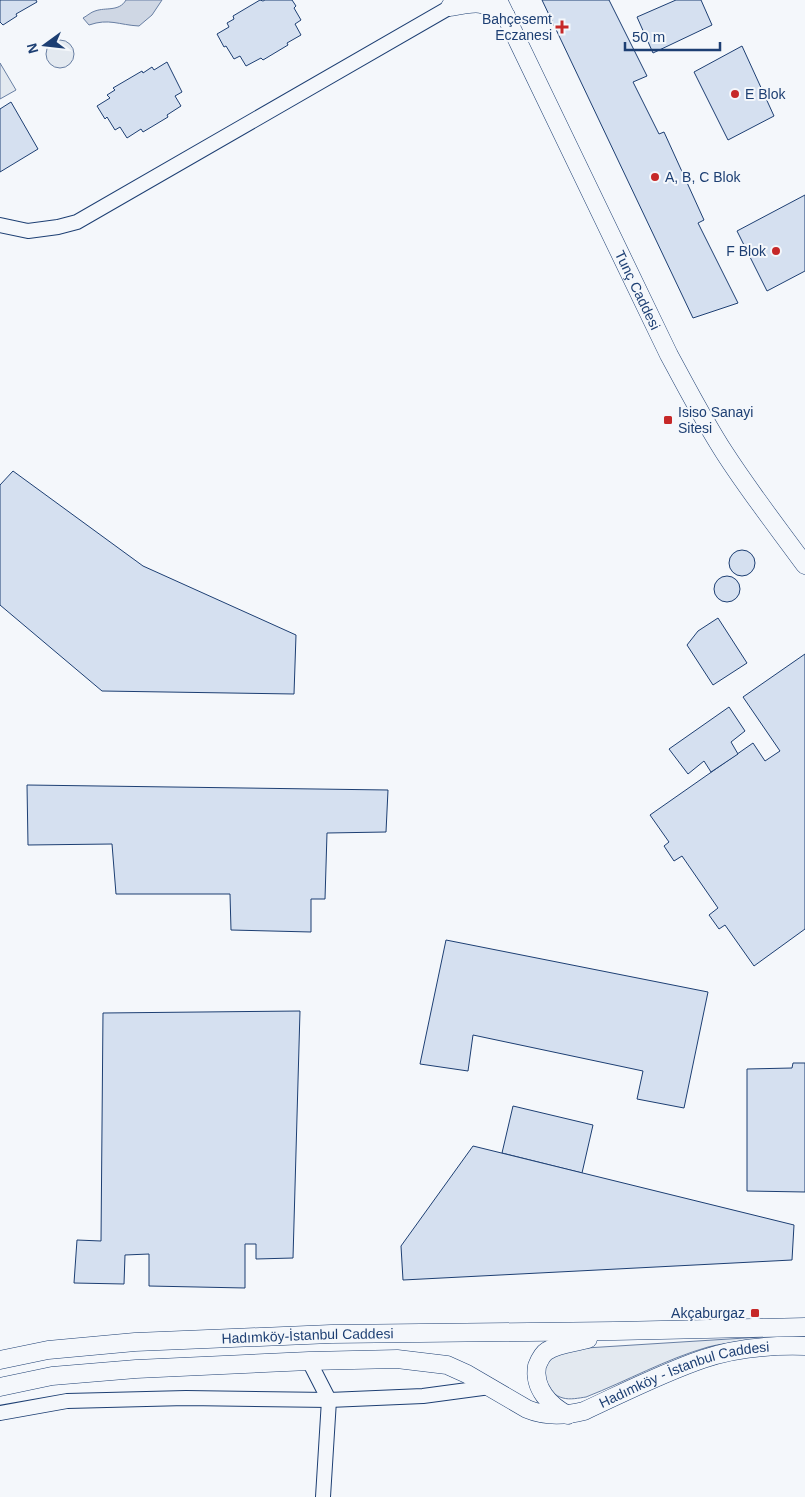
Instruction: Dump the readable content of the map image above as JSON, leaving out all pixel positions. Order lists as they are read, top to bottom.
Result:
{
  "streets": {
    "main road": ["Tunç Caddesi", "Hadımköy-İstanbul Caddesi", "Hadımköy - İstanbul Caddesi"]
  },
  "crossings": [
    ["Hadımköy-İstanbul Caddesi", "Hadımköy - İstanbul Caddesi"]
  ],
  "places": {
    "health": ["Bahçesemt Eczanesi"],
    "other": ["E Blok", "A, B, C Blok", "F Blok"],
    "transit": ["Isiso Sanayi Sitesi", "Akçaburgaz"]
  },
  "scale_bar": "50 m",
  "north": "left"
}
